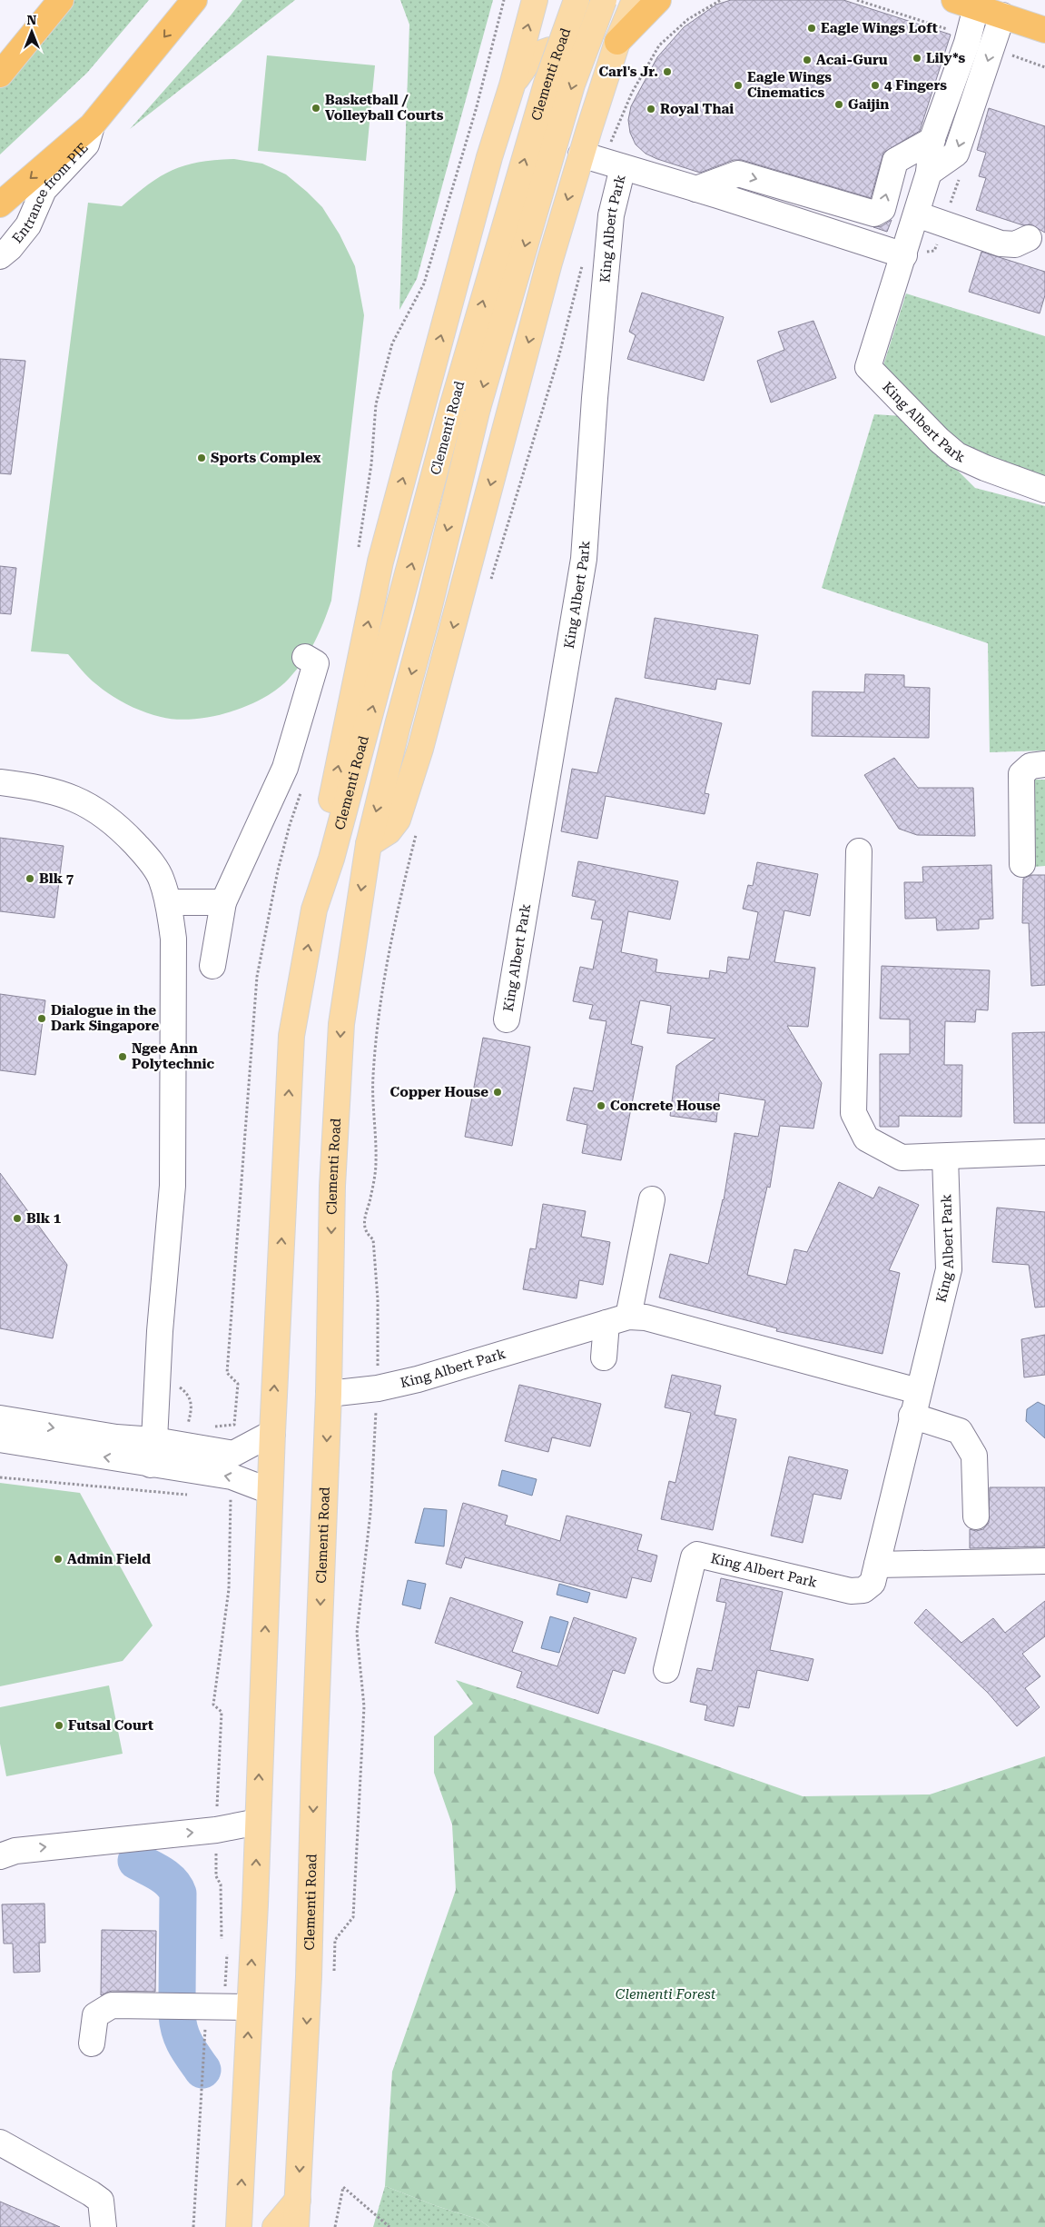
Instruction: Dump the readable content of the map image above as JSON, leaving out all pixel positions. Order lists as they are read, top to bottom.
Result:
{
  "streets": {
    "main road": ["Clementi Road"],
    "street": ["Entrance from PIE", "King Albert Park"]
  },
  "crossings": [
    ["Clementi Road", "King Albert Park"]
  ],
  "parks": ["Clementi Forest"],
  "places": [
    "Eagle Wings Loft",
    "Lily*s",
    "Acai-Guru",
    "Carl's Jr.",
    "Eagle Wings Cinematics",
    "4 Fingers",
    "Gaijin",
    "Basketball / Volleyball Courts",
    "Royal Thai",
    "Sports Complex",
    "Blk 7",
    "Dialogue in the Dark Singapore",
    "Ngee Ann Polytechnic",
    "Copper House",
    "Concrete House",
    "Blk 1",
    "Admin Field",
    "Futsal Court"
  ],
  "north": "top"
}
